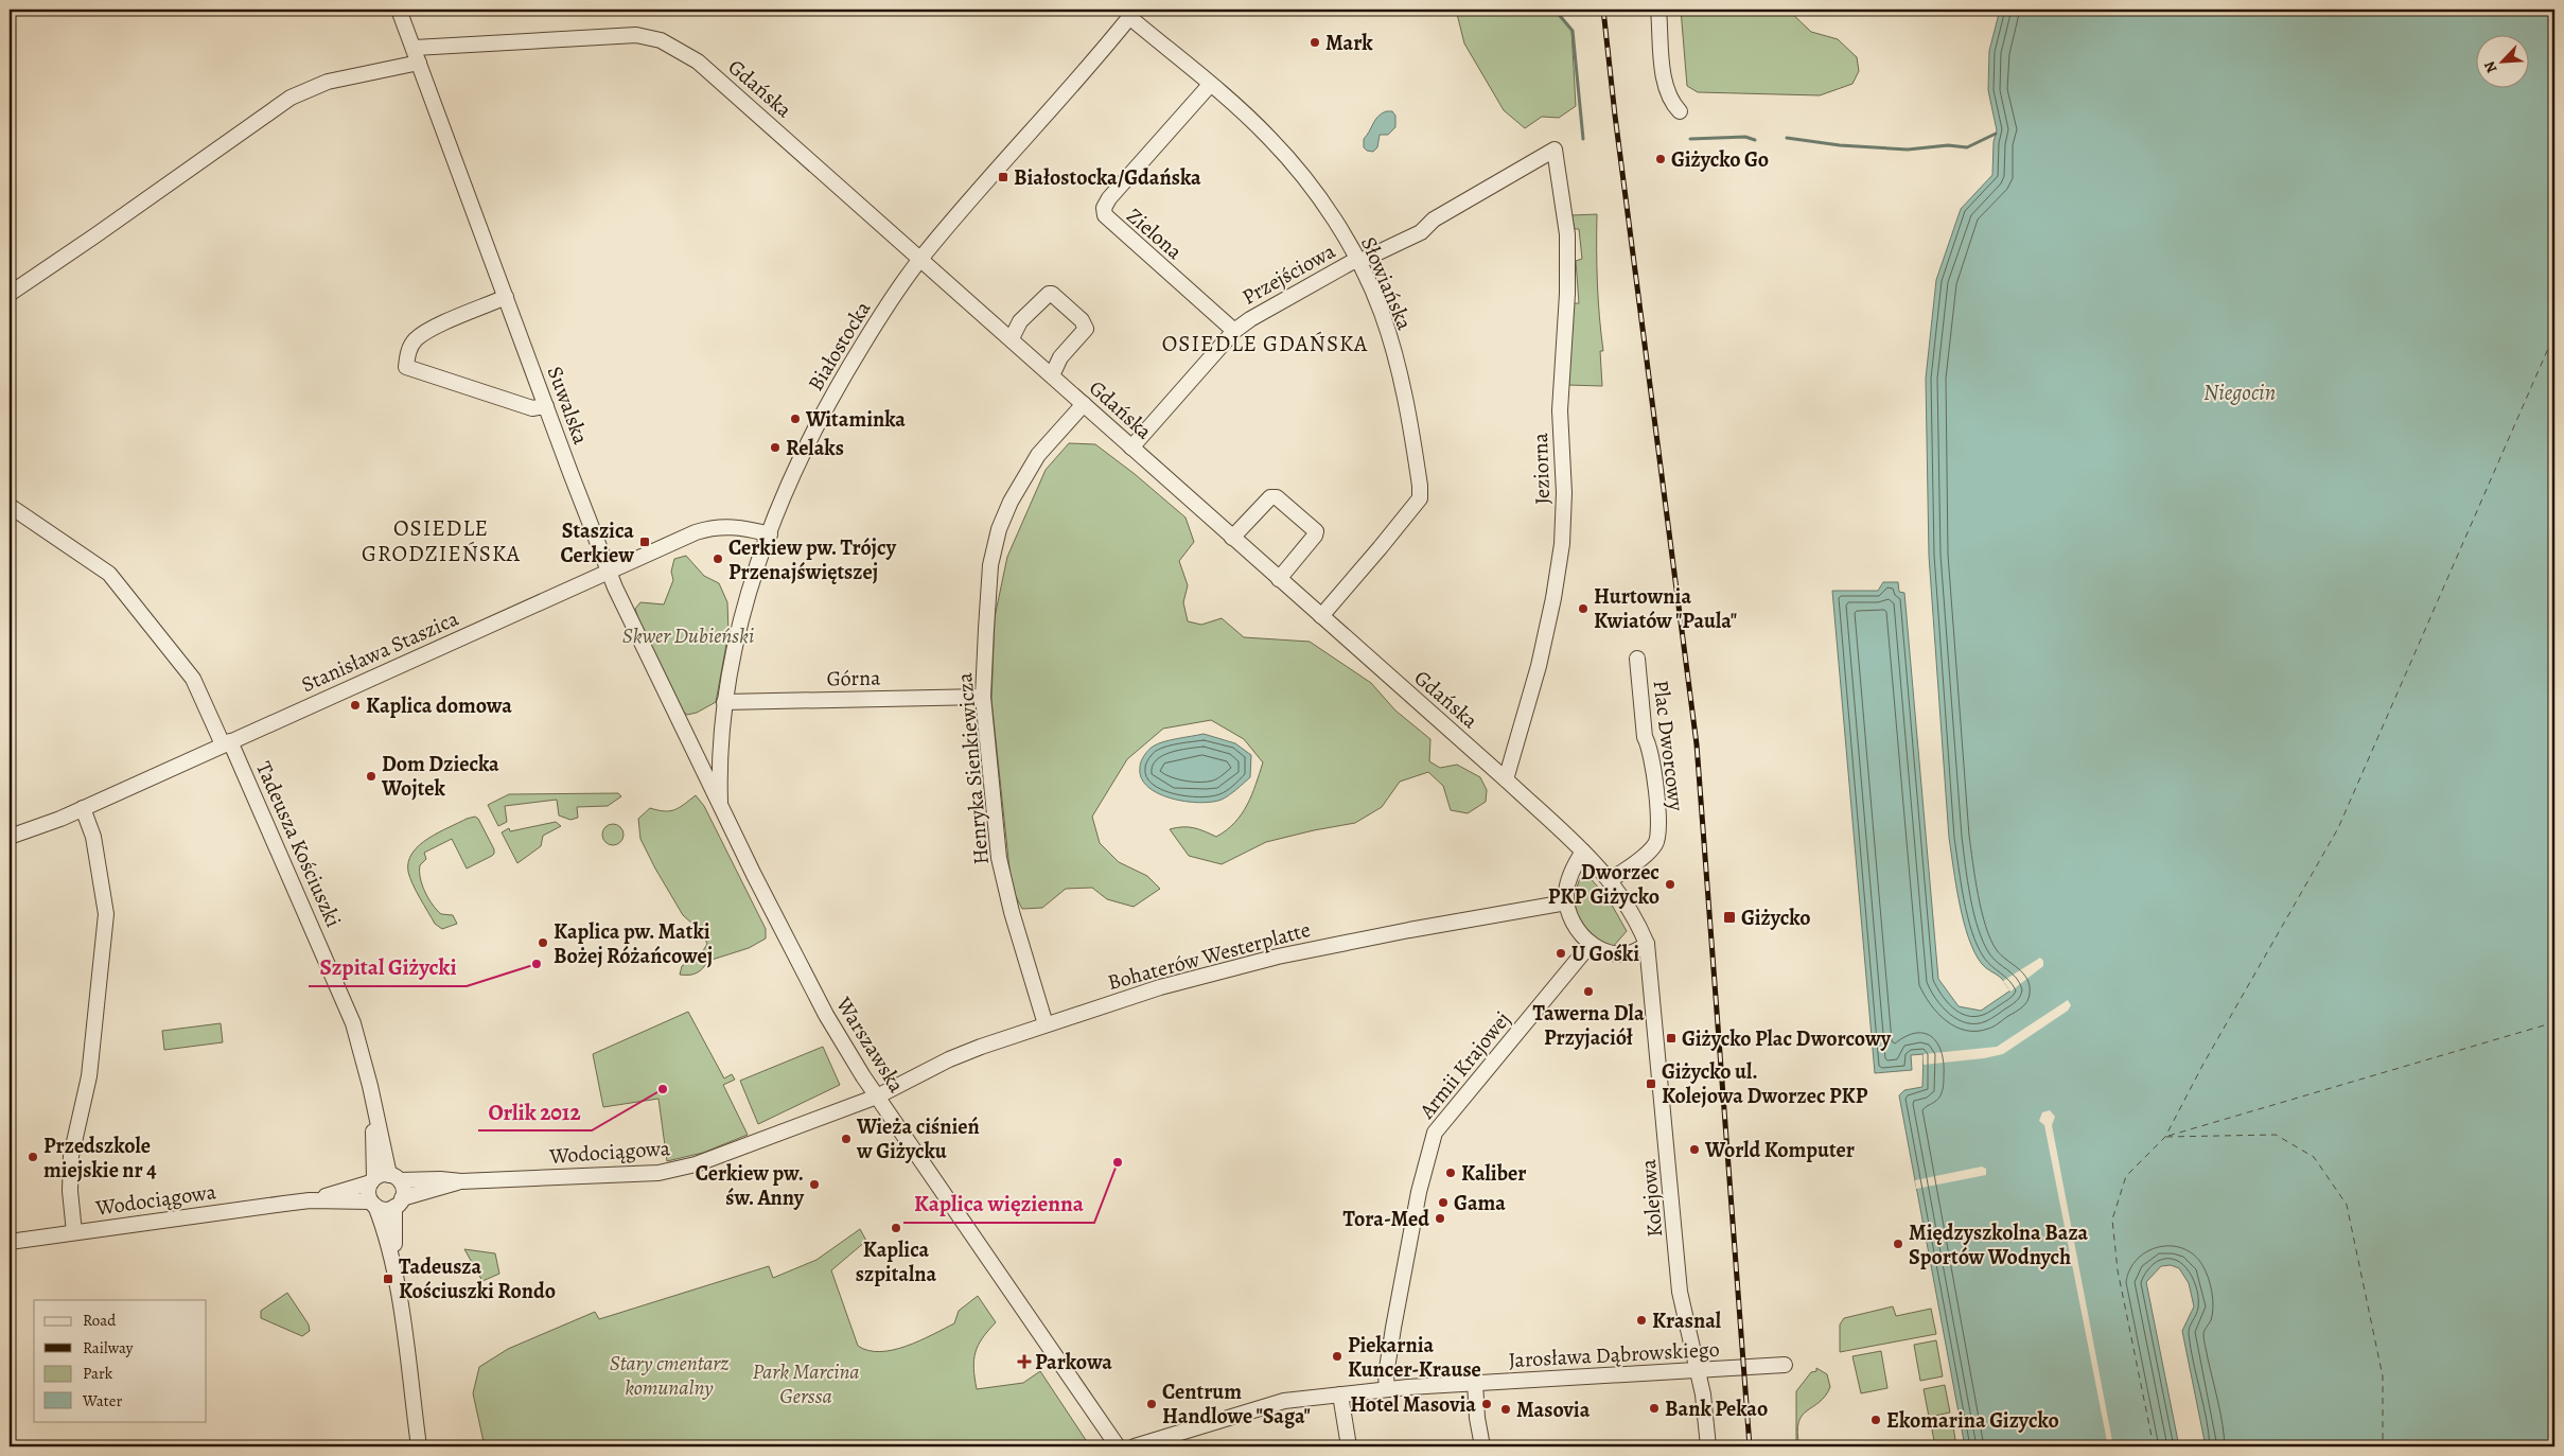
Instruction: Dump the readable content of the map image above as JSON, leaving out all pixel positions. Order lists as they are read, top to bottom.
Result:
{
  "streets": {
    "street": [
      "Gdańska",
      "Zielona",
      "Przejściowa",
      "Słowiańska",
      "Białostocka",
      "Suwalska",
      "Jeziorna",
      "Stanisława Staszica",
      "Górna",
      "Plac Dworcowy",
      "Henryka Sienkiewicza",
      "Tadeusza Kościuszki",
      "Bohaterów Westerplatte",
      "Warszawska",
      "Armii Krajowej",
      "Wodociągowa",
      "Kolejowa",
      "Jarosława Dąbrowskiego"
    ]
  },
  "crossings": [
    ["Gdańska", "Przejściowa"],
    ["Gdańska", "Słowiańska"],
    ["Gdańska", "Białostocka"],
    ["Gdańska", "Suwalska"],
    ["Gdańska", "Jeziorna"],
    ["Gdańska", "Henryka Sienkiewicza"],
    ["Zielona", "Przejściowa"],
    ["Zielona", "Słowiańska"],
    ["Przejściowa", "Słowiańska"],
    ["Przejściowa", "Jeziorna"],
    ["Słowiańska", "Białostocka"],
    ["Białostocka", "Suwalska"],
    ["Białostocka", "Stanisława Staszica"],
    ["Białostocka", "Górna"],
    ["Białostocka", "Warszawska"],
    ["Suwalska", "Stanisława Staszica"],
    ["Suwalska", "Warszawska"],
    ["Stanisława Staszica", "Tadeusza Kościuszki"],
    ["Górna", "Henryka Sienkiewicza"],
    ["Henryka Sienkiewicza", "Bohaterów Westerplatte"],
    ["Tadeusza Kościuszki", "Wodociągowa"],
    ["Bohaterów Westerplatte", "Warszawska"],
    ["Bohaterów Westerplatte", "Wodociągowa"],
    ["Warszawska", "Wodociągowa"],
    ["Armii Krajowej", "Jarosława Dąbrowskiego"],
    ["Kolejowa", "Jarosława Dąbrowskiego"]
  ],
  "districts": ["OSIEDLE GDAŃSKA", "OSIEDLE GRODZIEŃSKA"],
  "water": ["Niegocin"],
  "parks": ["Skwer Dubieński", "Stary cmentarz komunalny", "Park Marcina Gerssa"],
  "places": {
    "other": [
      "Mark",
      "Giżycko Go",
      "Witaminka",
      "Relaks",
      "Cerkiew pw. Trójcy Przenajświętszej",
      "Hurtownia Kwiatów \"Paula\"",
      "Kaplica domowa",
      "Dom Dziecka Wojtek",
      "Dworzec PKP Giżycko",
      "Kaplica pw. Matki Bożej Różańcowej",
      "U Gośki",
      "Szpital Giżycki",
      "Tawerna Dla Przyjaciół",
      "Orlik 2012",
      "Wieża ciśnień w Giżycku",
      "World Komputer",
      "Przedszkole miejskie nr 4",
      "Kaplica więzienna",
      "Kaliber",
      "Cerkiew pw. św. Anny",
      "Gama",
      "Tora-Med",
      "Kaplica szpitalna",
      "Międzyszkolna Baza Sportów Wodnych",
      "Krasnal",
      "Piekarnia Kuncer-Krause",
      "Centrum Handlowe \"Saga\"",
      "Hotel Masovia",
      "Bank Pekao",
      "Masovia",
      "Ekomarina Gizycko"
    ],
    "transit": [
      "Białostocka/Gdańska",
      "Staszica Cerkiew",
      "Giżycko",
      "Giżycko Plac Dworcowy",
      "Giżycko ul. Kolejowa Dworzec PKP",
      "Tadeusza Kościuszki Rondo"
    ],
    "health": ["Parkowa"]
  },
  "legend": [
    "Road",
    "Railway",
    "Park",
    "Water"
  ],
  "north": "bottom left"
}
